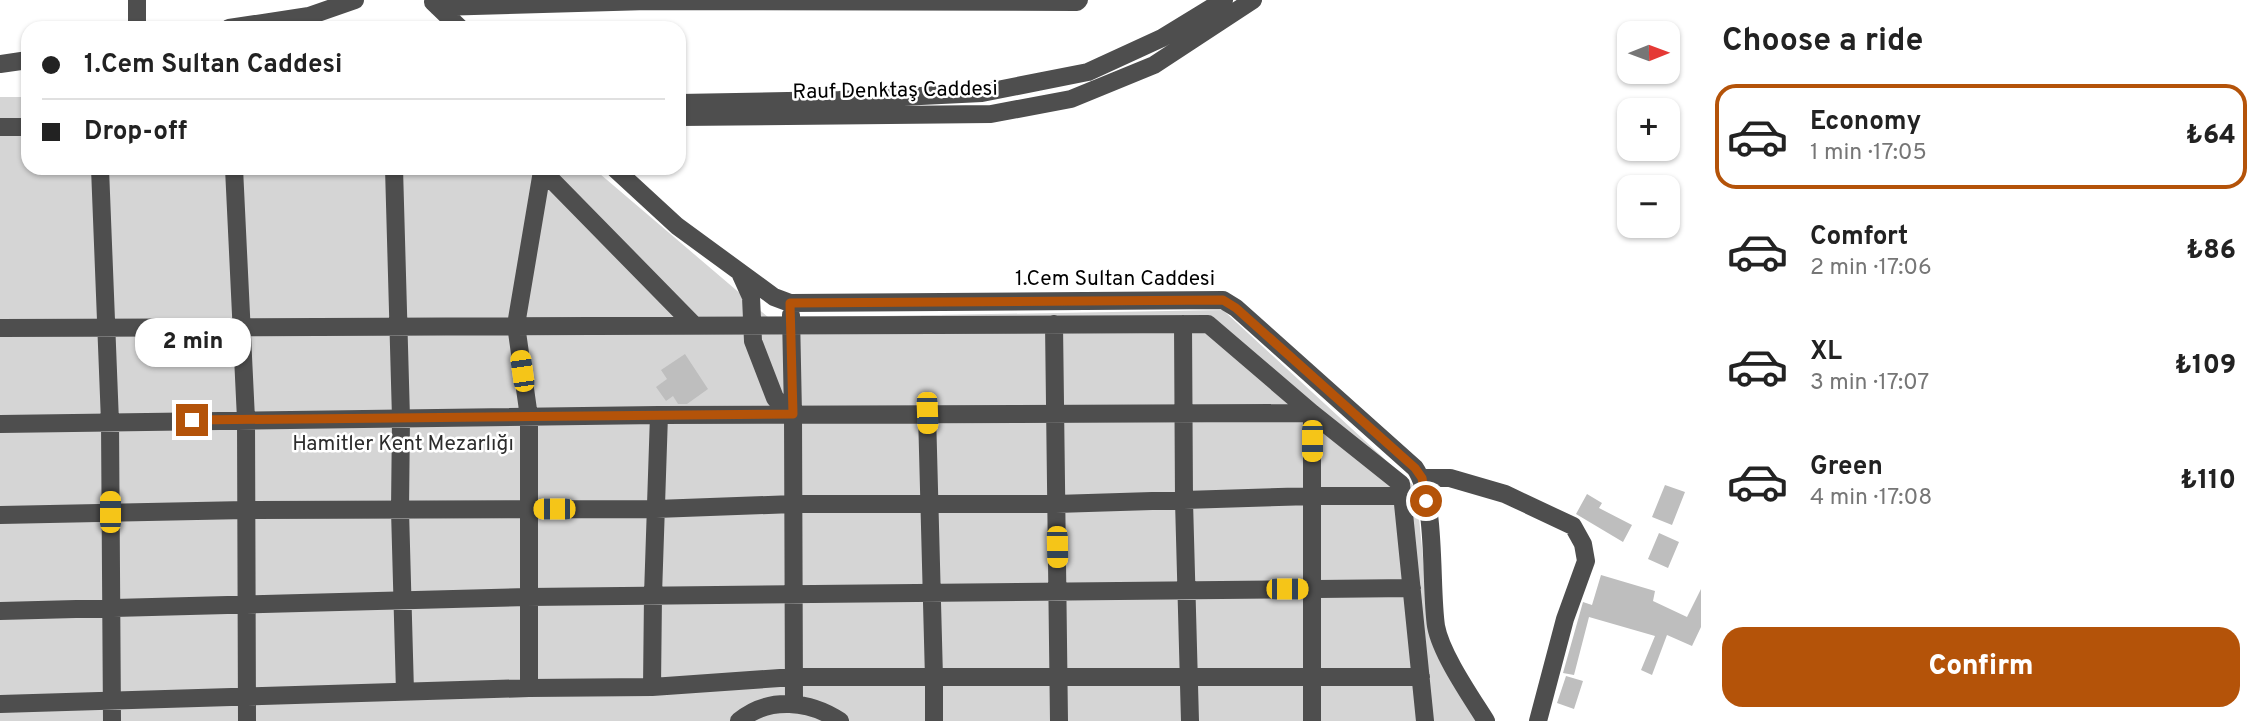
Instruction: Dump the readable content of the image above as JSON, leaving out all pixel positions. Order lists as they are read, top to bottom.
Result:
{
  "streets": {
    "street": ["Rauf Denktaş Caddesi", "1.Cem Sultan Caddesi"]
  },
  "parks": ["Hamitler Kent Mezarlığı"],
  "north": "right",
  "page": {
    "heading": "Choose a ride",
    "map_buttons": ["+", "−"],
    "banner": ["1.Cem Sultan Caddesi", "Drop-off"],
    "list": [
      {
        "name": "Economy",
        "note": "1 min · 17:05",
        "value": "₺64"
      },
      {
        "name": "Comfort",
        "note": "2 min · 17:06",
        "value": "₺86"
      },
      {
        "name": "XL",
        "note": "3 min · 17:07",
        "value": "₺109"
      },
      {
        "name": "Green",
        "note": "4 min · 17:08",
        "value": "₺110"
      }
    ],
    "bubble": "2 min",
    "buttons": "Confirm"
  }
}
